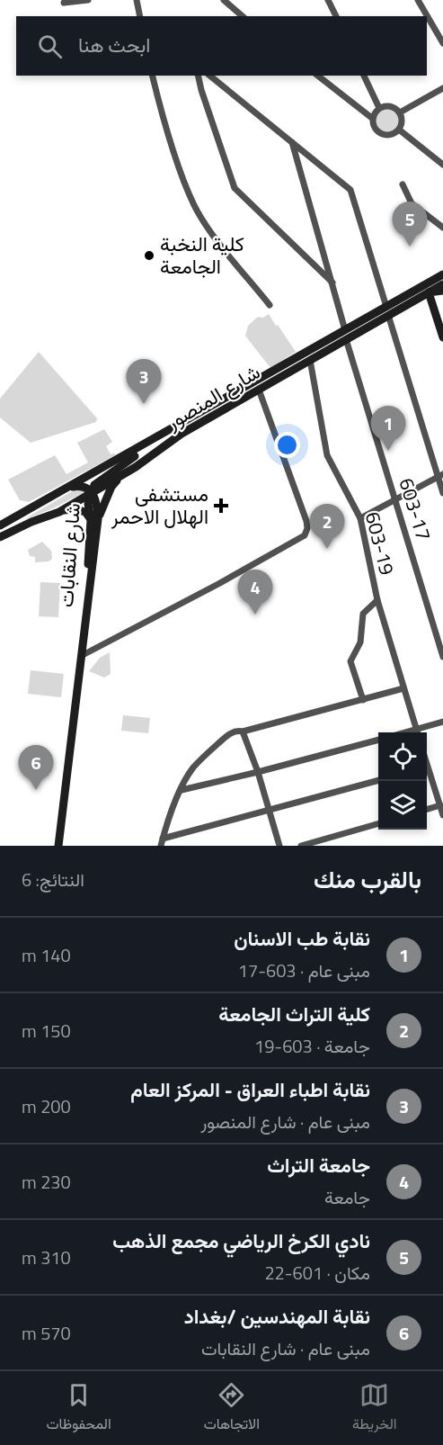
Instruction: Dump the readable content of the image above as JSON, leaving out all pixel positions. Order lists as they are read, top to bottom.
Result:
{
  "streets": {
    "main road": ["شارع المنصور", "شارع النقابات"],
    "street": ["603-17", "603-19"]
  },
  "crossings": [
    ["شارع المنصور", "603-17"],
    ["شارع المنصور", "603-19"],
    ["شارع المنصور", "شارع النقابات"]
  ],
  "places": {
    "other": ["كلية النخبة الجامعة"],
    "health": ["مستشفى الهلال الاحمر"]
  },
  "page": {
    "search": "ابحث هنا",
    "pins": [
      "5",
      "3",
      "1",
      "2",
      "4",
      "6"
    ],
    "heading": ["بالقرب منك", "النتائج: 6"],
    "list": [
      {
        "mark": "1",
        "name": "نقابة طب الاسنان",
        "note": "مبنى عام · 603-17",
        "value": "140 m"
      },
      {
        "mark": "2",
        "name": "كلية التراث الجامعة",
        "note": "جامعة · 603-19",
        "value": "150 m"
      },
      {
        "mark": "3",
        "name": "نقابة اطباء العراق - المركز العام",
        "note": "مبنى عام · شارع المنصور",
        "value": "200 m"
      },
      {
        "mark": "4",
        "name": "جامعة التراث",
        "note": "جامعة",
        "value": "230 m"
      },
      {
        "mark": "5",
        "name": "نادي الكرخ الرياضي مجمع الذهب",
        "note": "مكان · 601-22",
        "value": "310 m"
      },
      {
        "mark": "6",
        "name": "نقابة المهندسين /بغداد",
        "note": "مبنى عام · شارع النقابات",
        "value": "570 m"
      }
    ],
    "nav": ["الخريطة", "الاتجاهات", "المحفوظات"]
  }
}
